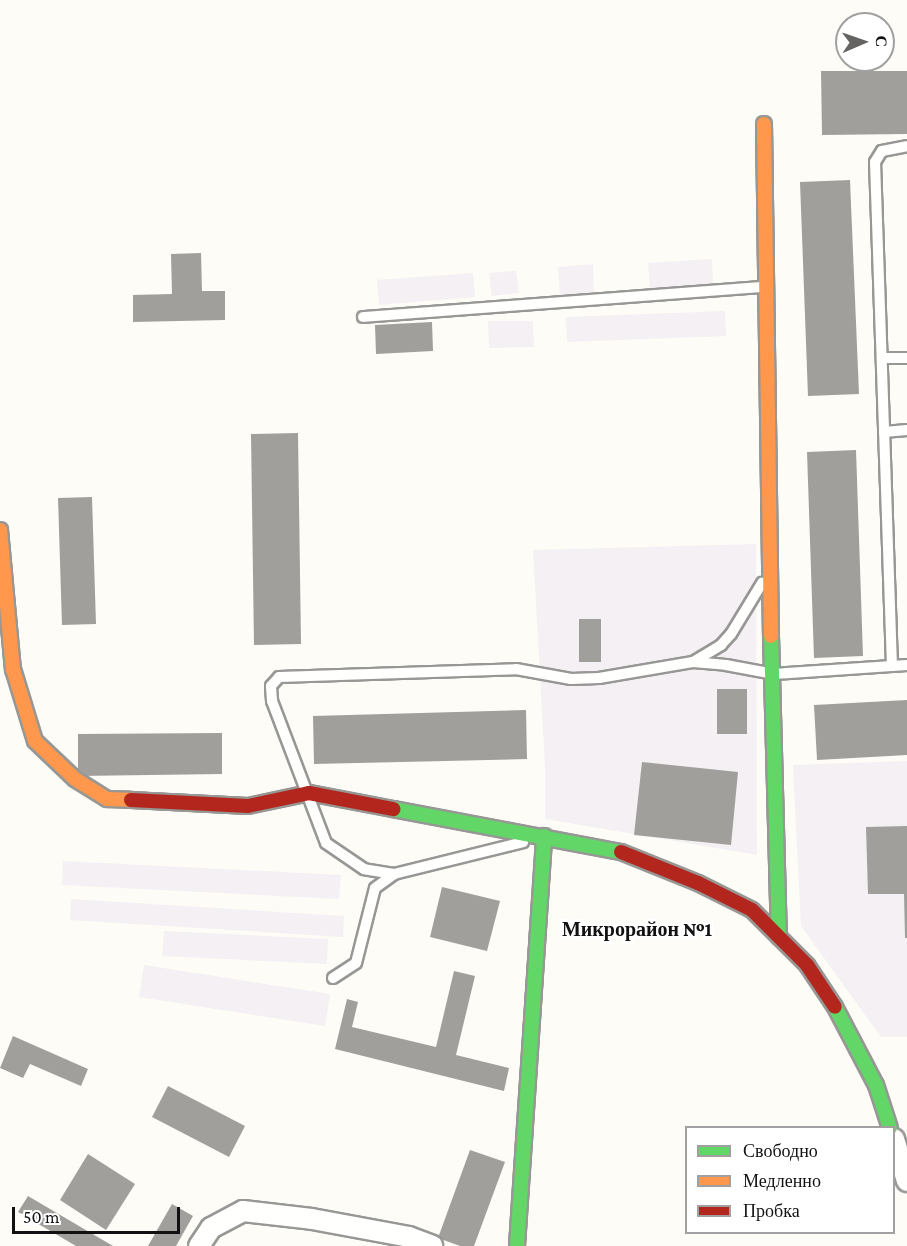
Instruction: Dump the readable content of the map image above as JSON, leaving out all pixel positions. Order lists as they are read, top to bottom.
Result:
{
  "districts": ["Микрорайон №1"],
  "legend": ["Свободно", "Медленно", "Пробка"],
  "scale_bar": "50 m",
  "north": "right"
}
